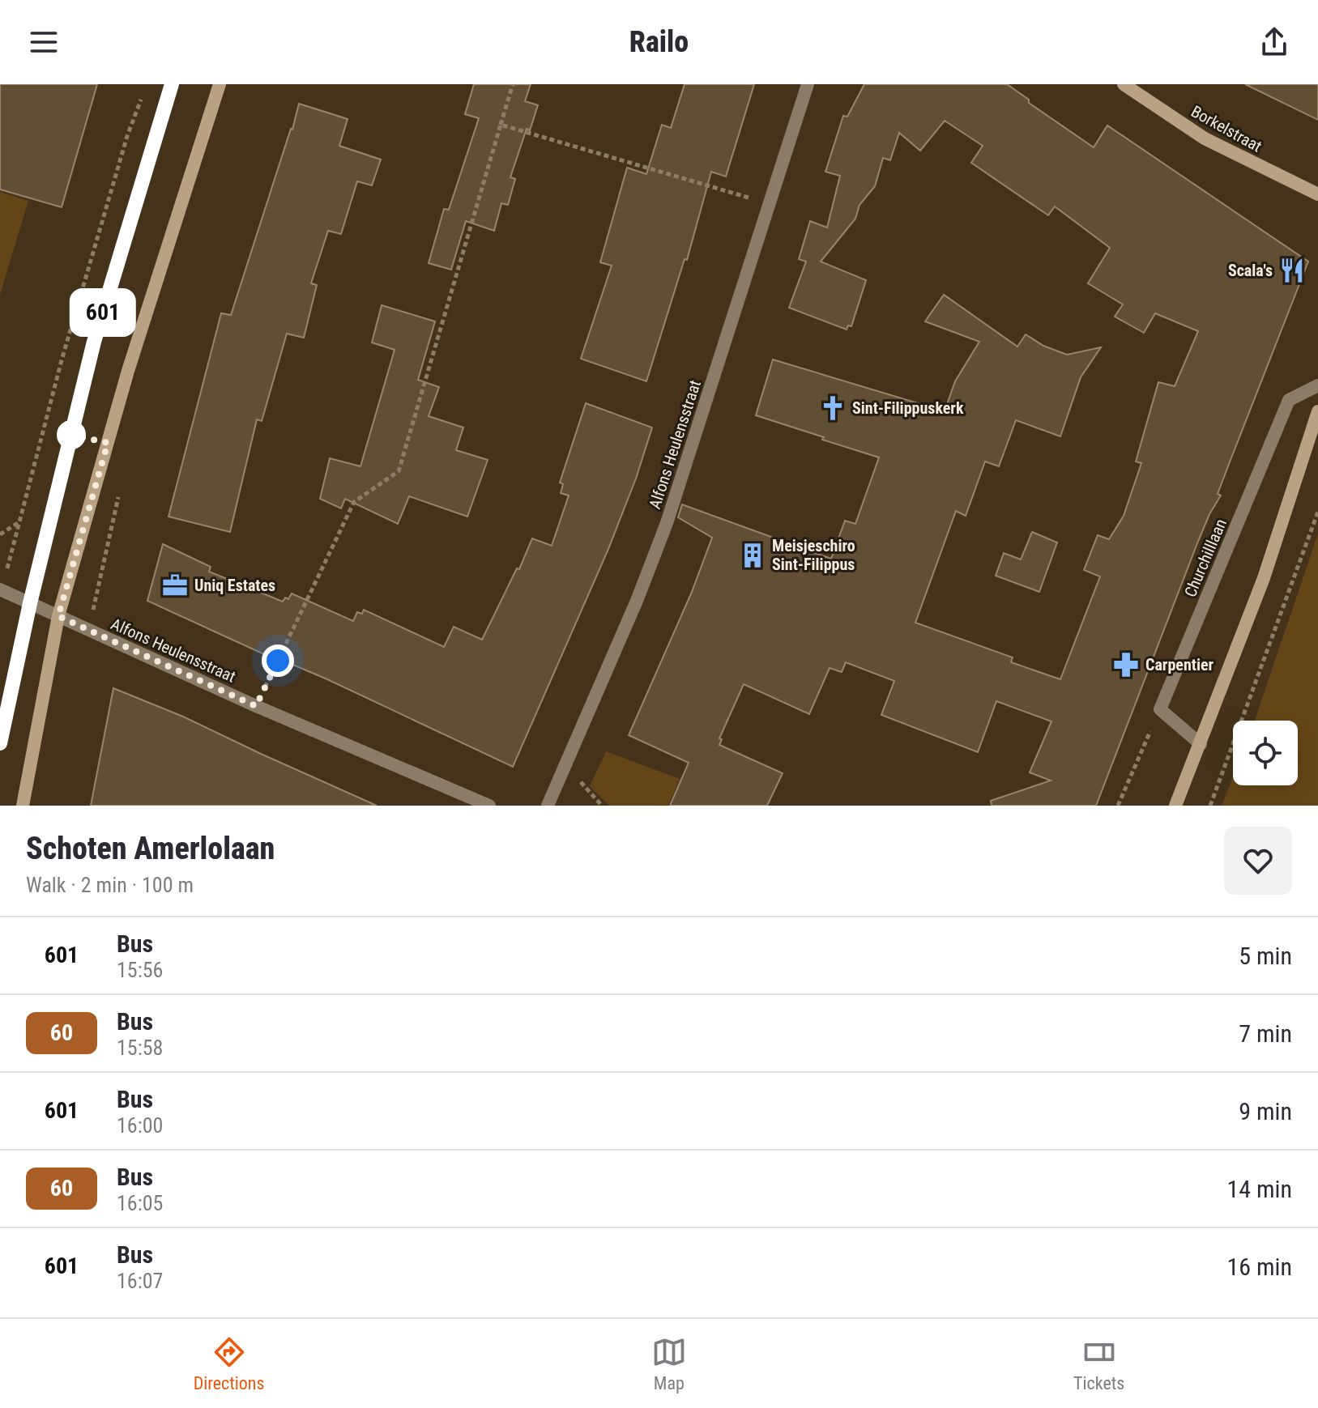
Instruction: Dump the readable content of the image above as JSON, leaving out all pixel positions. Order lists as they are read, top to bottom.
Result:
{
  "streets": {
    "main road": ["Borkelstraat"],
    "street": ["Alfons Heulensstraat", "Churchilllaan"]
  },
  "places": {
    "restaurant": ["Scala's"],
    "church": ["Sint-Filippuskerk"],
    "building": ["Meisjeschiro Sint-Filippus"],
    "office": ["Uniq Estates"],
    "pharmacy": ["Carpentier"]
  },
  "lines": ["bus line 601"],
  "page": {
    "header": "Railo",
    "on_map": "601",
    "heading": ["Schoten Amerlolaan", "Walk · 2 min · 100 m"],
    "list": [
      {
        "mark": "601",
        "name": "Bus",
        "note": "15:56",
        "value": "5 min"
      },
      {
        "mark": "60",
        "name": "Bus",
        "note": "15:58",
        "value": "7 min"
      },
      {
        "mark": "601",
        "name": "Bus",
        "note": "16:00",
        "value": "9 min"
      },
      {
        "mark": "60",
        "name": "Bus",
        "note": "16:05",
        "value": "14 min"
      },
      {
        "mark": "601",
        "name": "Bus",
        "note": "16:07",
        "value": "16 min"
      }
    ],
    "tabs": ["Directions", "Map", "Tickets"]
  }
}
